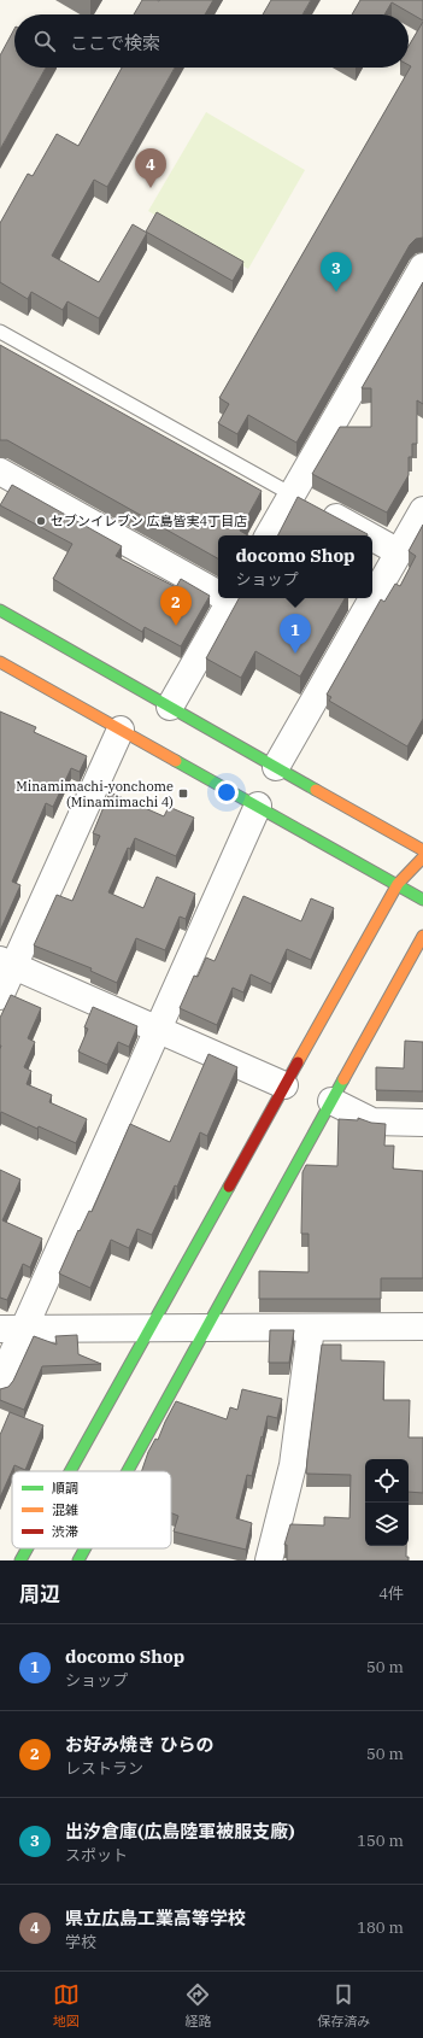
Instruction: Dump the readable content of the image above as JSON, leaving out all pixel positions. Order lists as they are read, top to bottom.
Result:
{
  "places": {
    "other": ["セブンイレブン 広島皆実4丁目店"],
    "transit": ["Minamimachi-yonchome (Minamimachi 4)"]
  },
  "legend": ["順調", "混雑", "渋滞"],
  "page": {
    "search": "ここで検索",
    "pins": [
      "4",
      "3",
      "2",
      "1"
    ],
    "popup": ["docomo Shop", "ショップ"],
    "heading": ["周辺", "4件"],
    "list": [
      {
        "mark": "1",
        "name": "docomo Shop",
        "note": "ショップ",
        "value": "50 m"
      },
      {
        "mark": "2",
        "name": "お好み焼き ひらの",
        "note": "レストラン",
        "value": "50 m"
      },
      {
        "mark": "3",
        "name": "出汐倉庫(広島陸軍被服支廠)",
        "note": "スポット",
        "value": "150 m"
      },
      {
        "mark": "4",
        "name": "県立広島工業高等学校",
        "note": "学校",
        "value": "180 m"
      }
    ],
    "nav": ["地図", "経路", "保存済み"]
  }
}
